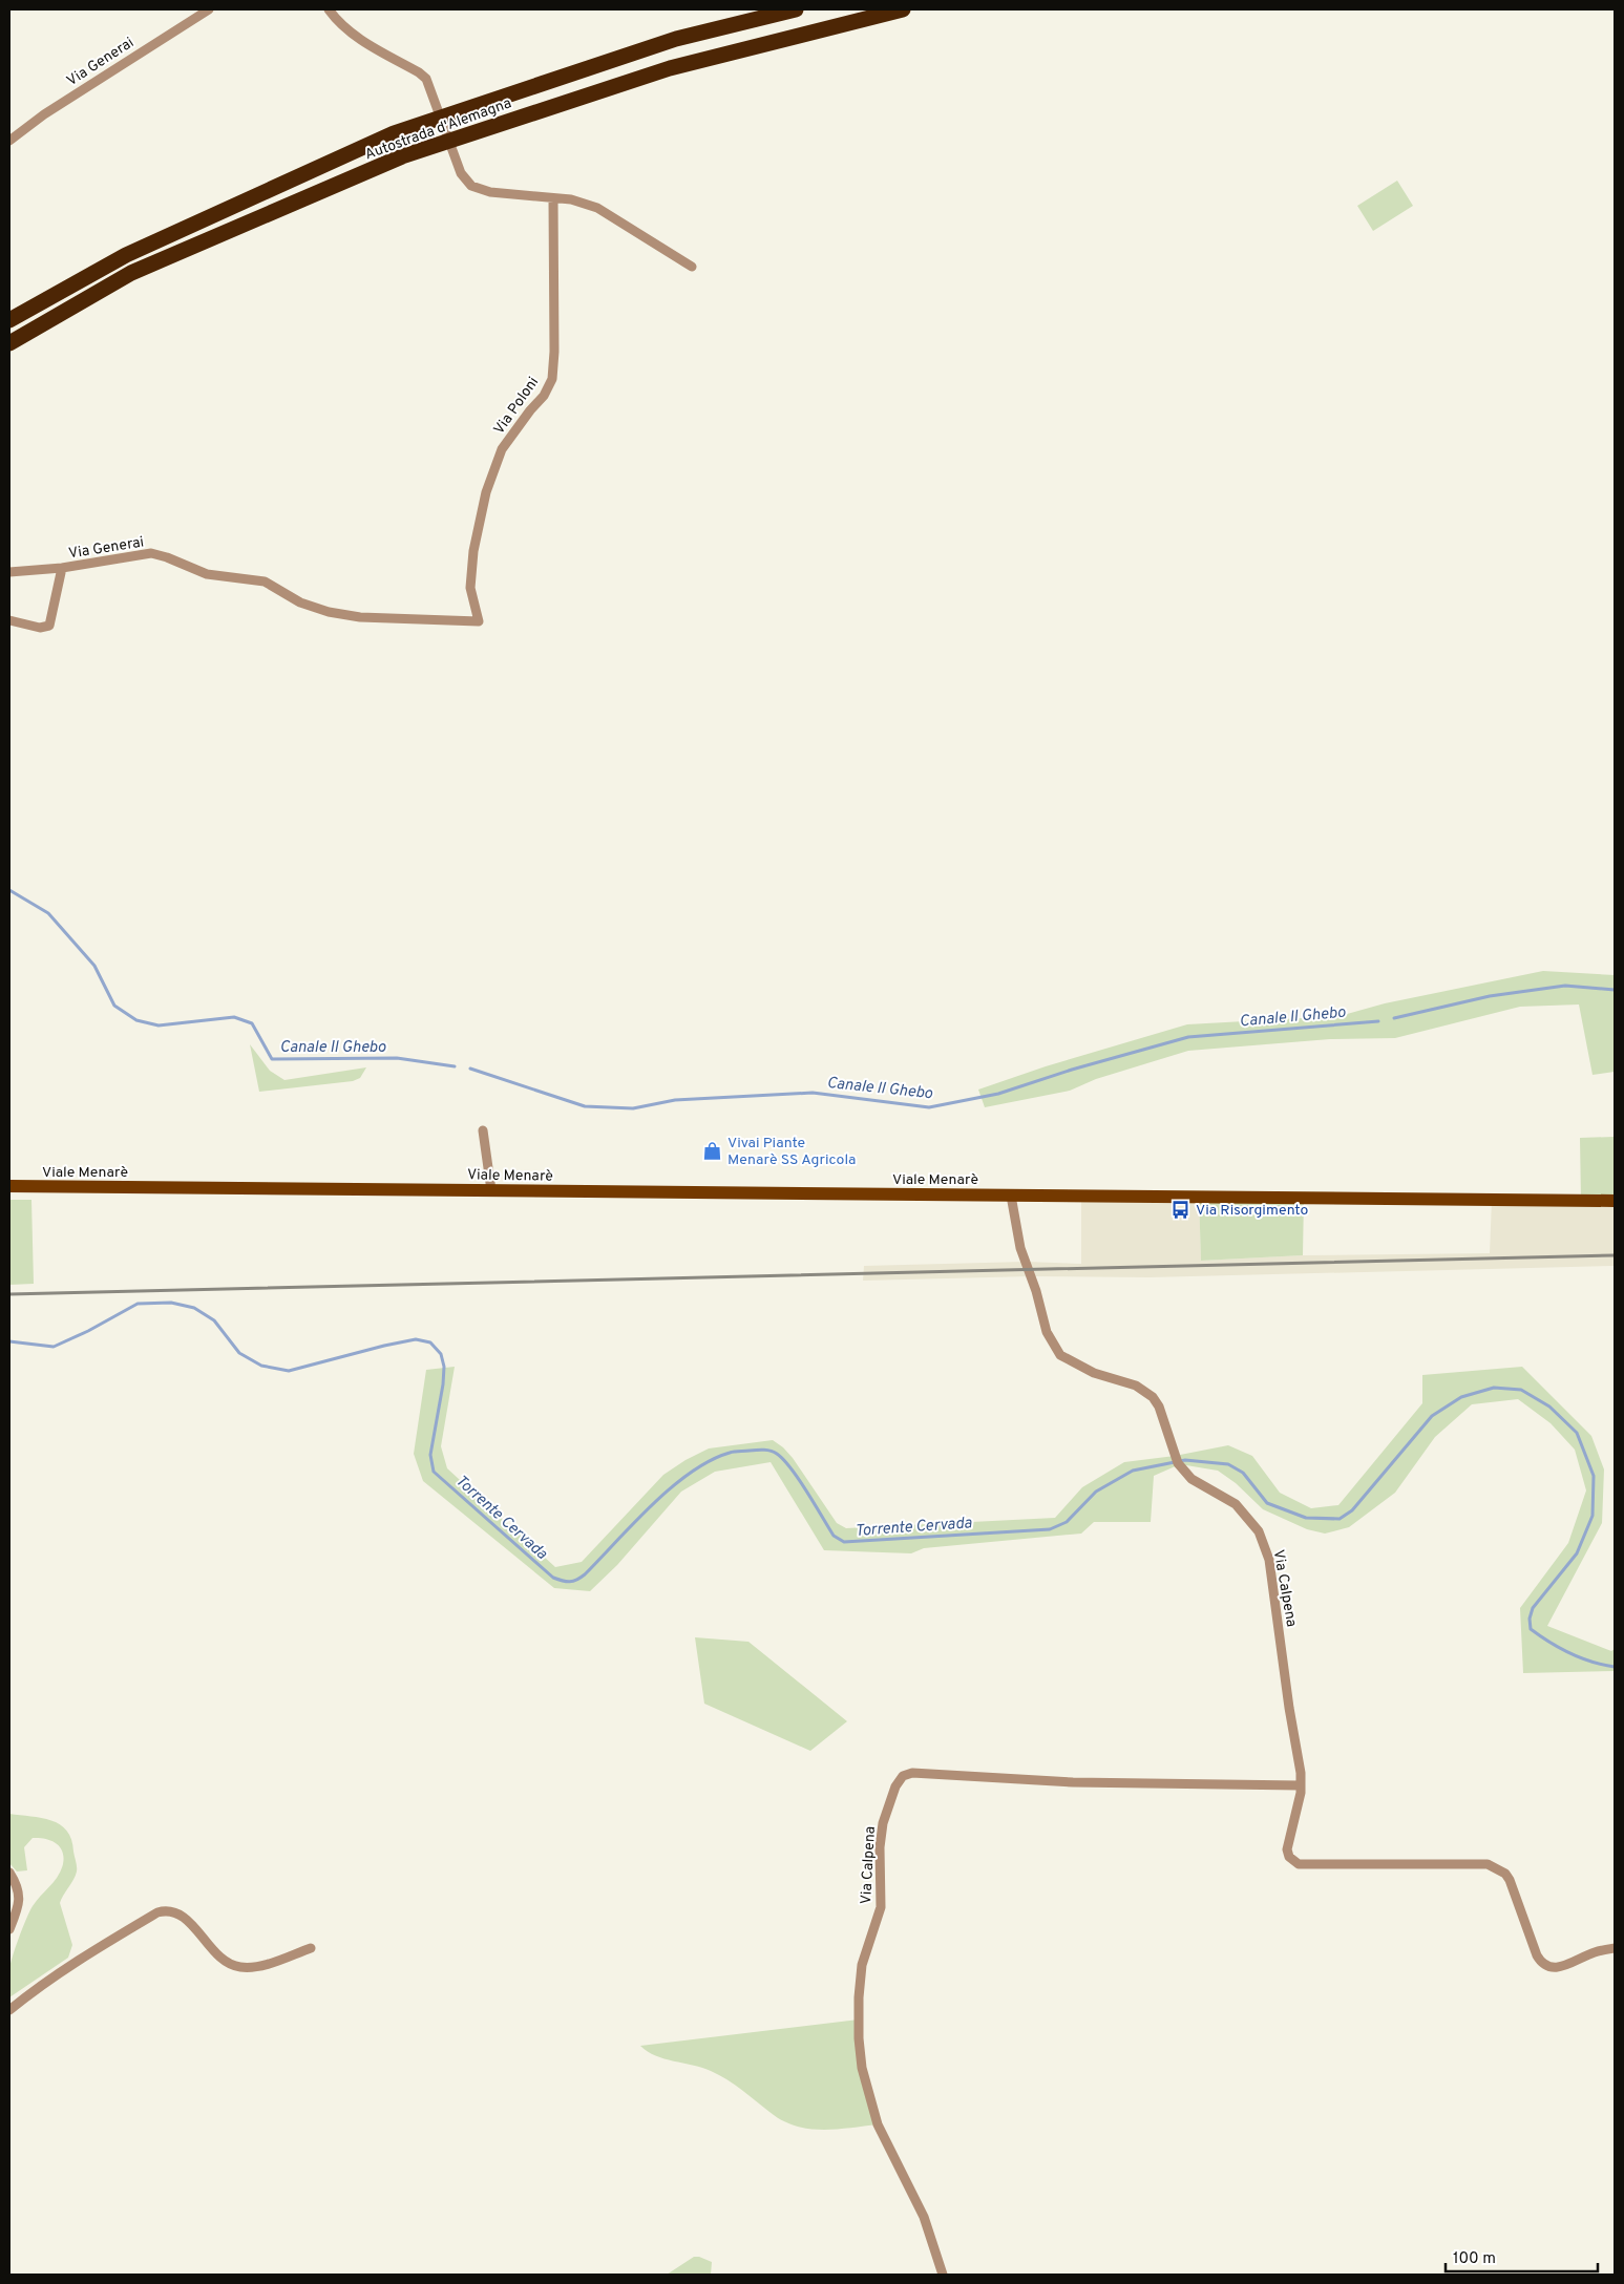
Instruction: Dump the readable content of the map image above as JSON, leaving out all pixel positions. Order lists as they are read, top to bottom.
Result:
{
  "streets": {
    "highway": ["Autostrada d'Alemagna"],
    "main road": ["Viale Menarè"],
    "street": ["Via Generai", "Via Poloni", "Via Calpena"]
  },
  "crossings": [
    ["Via Generai", "Via Poloni"],
    ["Viale Menarè", "Via Calpena"]
  ],
  "water": ["Canale Il Ghebo", "Torrente Cervada"],
  "places": {
    "shop": ["Vivai Piante Menarè SS Agricola"],
    "bus stop": ["Via Risorgimento"]
  },
  "scale_bar": "100 m"
}
